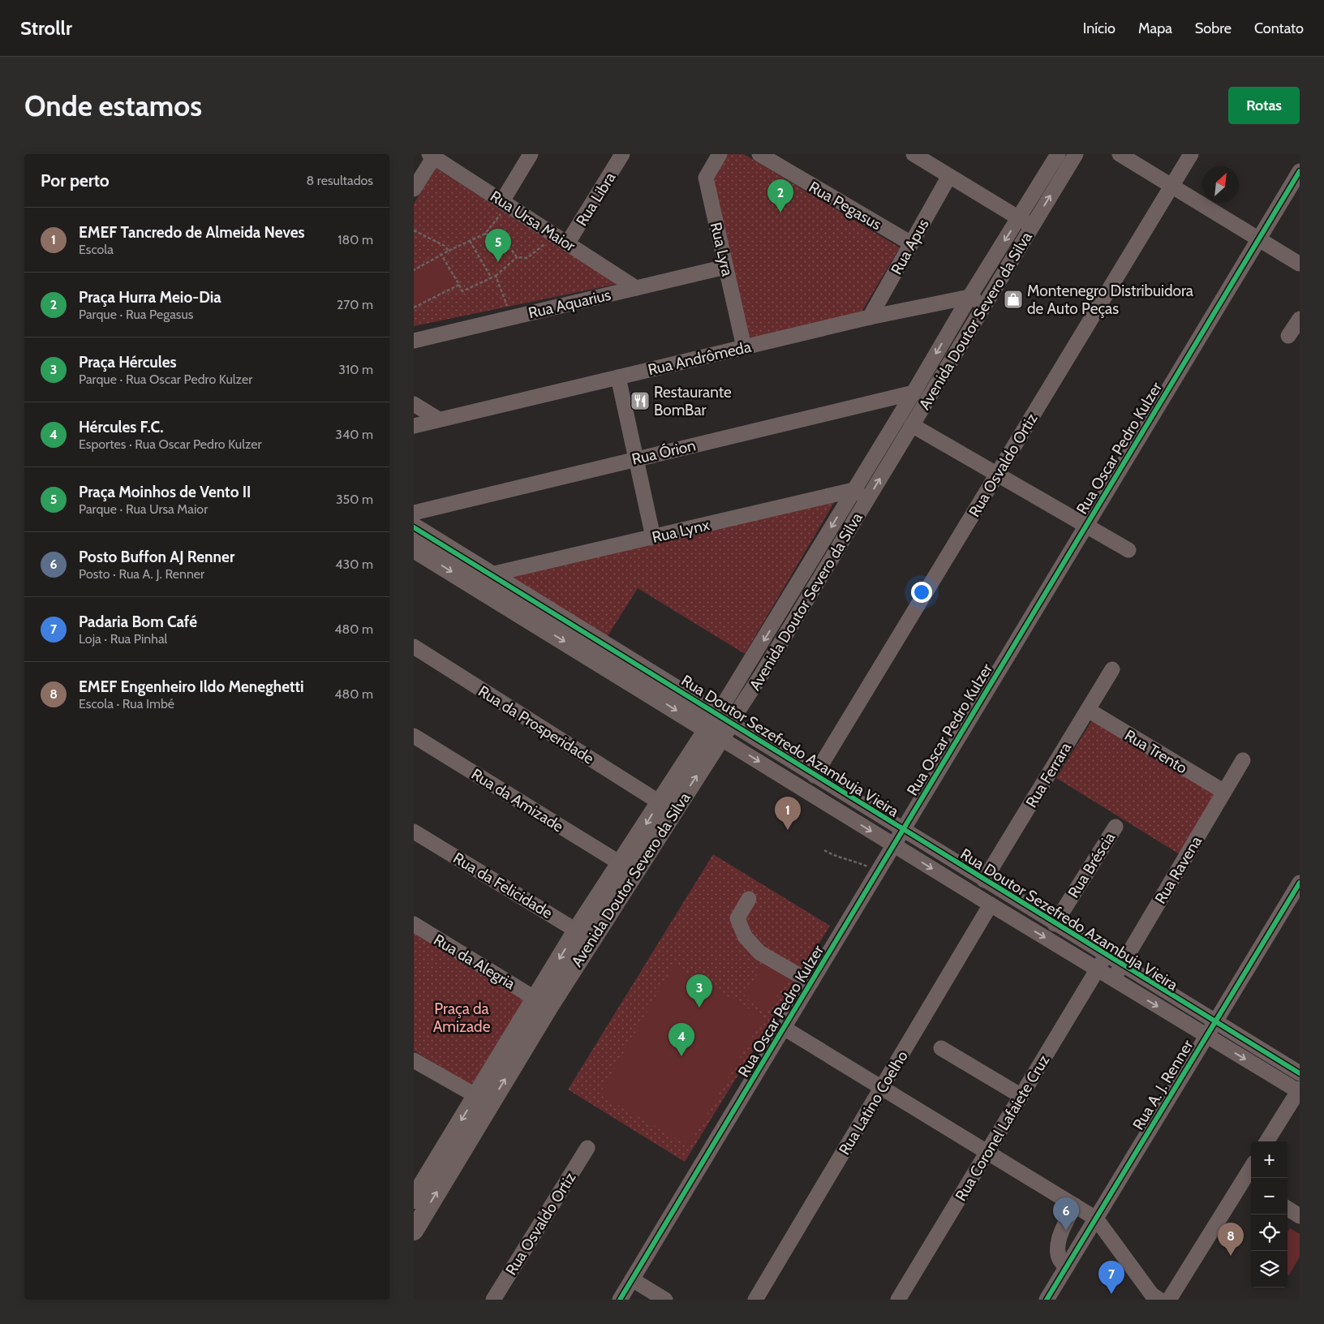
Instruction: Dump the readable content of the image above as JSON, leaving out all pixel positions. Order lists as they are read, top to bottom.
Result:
{
  "streets": {
    "main road": ["Avenida Doutor Severo da Silva", "Rua Doutor Sezefredo Azambuja Vieira"],
    "street": [
      "Rua Libra",
      "Rua Pegasus",
      "Rua Ursa Maior",
      "Rua Apus",
      "Rua Lyra",
      "Rua Aquarius",
      "Rua Andrômeda",
      "Rua Oscar Pedro Kulzer",
      "Rua Órion",
      "Rua Osvaldo Ortiz",
      "Rua Lynx",
      "Rua da Prosperidade",
      "Rua Trento",
      "Rua Ferrara",
      "Rua da Amizade",
      "Rua Bréscia",
      "Rua Ravena",
      "Rua da Felicidade",
      "Rua da Alegria",
      "Rua A. J. Renner",
      "Rua Latino Coelho",
      "Rua Coronel Lafaiete Cruz"
    ]
  },
  "crossings": [
    ["Rua Libra", "Rua Ursa Maior"],
    ["Rua Pegasus", "Rua Apus"],
    ["Rua Ursa Maior", "Rua Aquarius"],
    ["Rua Apus", "Rua Andrômeda"],
    ["Rua Lyra", "Rua Aquarius"],
    ["Rua Lyra", "Rua Andrômeda"],
    ["Avenida Doutor Severo da Silva", "Rua Andrômeda"],
    ["Avenida Doutor Severo da Silva", "Rua Órion"],
    ["Avenida Doutor Severo da Silva", "Rua Lynx"],
    ["Avenida Doutor Severo da Silva", "Rua da Prosperidade"],
    ["Avenida Doutor Severo da Silva", "Rua Doutor Sezefredo Azambuja Vieira"],
    ["Avenida Doutor Severo da Silva", "Rua da Amizade"],
    ["Avenida Doutor Severo da Silva", "Rua da Felicidade"],
    ["Avenida Doutor Severo da Silva", "Rua da Alegria"],
    ["Rua Oscar Pedro Kulzer", "Rua Doutor Sezefredo Azambuja Vieira"],
    ["Rua Osvaldo Ortiz", "Rua Doutor Sezefredo Azambuja Vieira"],
    ["Rua Lynx", "Rua Doutor Sezefredo Azambuja Vieira"],
    ["Rua Doutor Sezefredo Azambuja Vieira", "Rua Ferrara"],
    ["Rua Doutor Sezefredo Azambuja Vieira", "Rua Bréscia"],
    ["Rua Doutor Sezefredo Azambuja Vieira", "Rua Ravena"],
    ["Rua Doutor Sezefredo Azambuja Vieira", "Rua A. J. Renner"],
    ["Rua Doutor Sezefredo Azambuja Vieira", "Rua Latino Coelho"],
    ["Rua Doutor Sezefredo Azambuja Vieira", "Rua Coronel Lafaiete Cruz"],
    ["Rua Trento", "Rua Ferrara"],
    ["Rua Trento", "Rua Ravena"]
  ],
  "parks": ["Praça da Amizade"],
  "places": {
    "shop": ["Montenegro Distribuidora de Auto Peças"],
    "restaurant": ["Restaurante BomBar"]
  },
  "north": "top right",
  "page": {
    "header": "Strollr",
    "nav": [
      "Início",
      "Mapa",
      "Sobre",
      "Contato"
    ],
    "buttons": "Rotas",
    "title": "Onde estamos",
    "heading": ["Por perto", "8 resultados"],
    "pins": [
      "2",
      "5",
      "1",
      "3",
      "4",
      "6",
      "8",
      "7"
    ],
    "list": [
      {
        "mark": "1",
        "name": "EMEF Tancredo de Almeida Neves",
        "note": "Escola",
        "value": "180 m"
      },
      {
        "mark": "2",
        "name": "Praça Hurra Meio-Dia",
        "note": "Parque · Rua Pegasus",
        "value": "270 m"
      },
      {
        "mark": "3",
        "name": "Praça Hércules",
        "note": "Parque · Rua Oscar Pedro Kulzer",
        "value": "310 m"
      },
      {
        "mark": "4",
        "name": "Hércules F.C.",
        "note": "Esportes · Rua Oscar Pedro Kulzer",
        "value": "340 m"
      },
      {
        "mark": "5",
        "name": "Praça Moinhos de Vento II",
        "note": "Parque · Rua Ursa Maior",
        "value": "350 m"
      },
      {
        "mark": "6",
        "name": "Posto Buffon AJ Renner",
        "note": "Posto · Rua A. J. Renner",
        "value": "430 m"
      },
      {
        "mark": "7",
        "name": "Padaria Bom Café",
        "note": "Loja · Rua Pinhal",
        "value": "480 m"
      },
      {
        "mark": "8",
        "name": "EMEF Engenheiro Ildo Meneghetti",
        "note": "Escola · Rua Imbé",
        "value": "480 m"
      }
    ],
    "map_buttons": ["+", "−"]
  }
}
